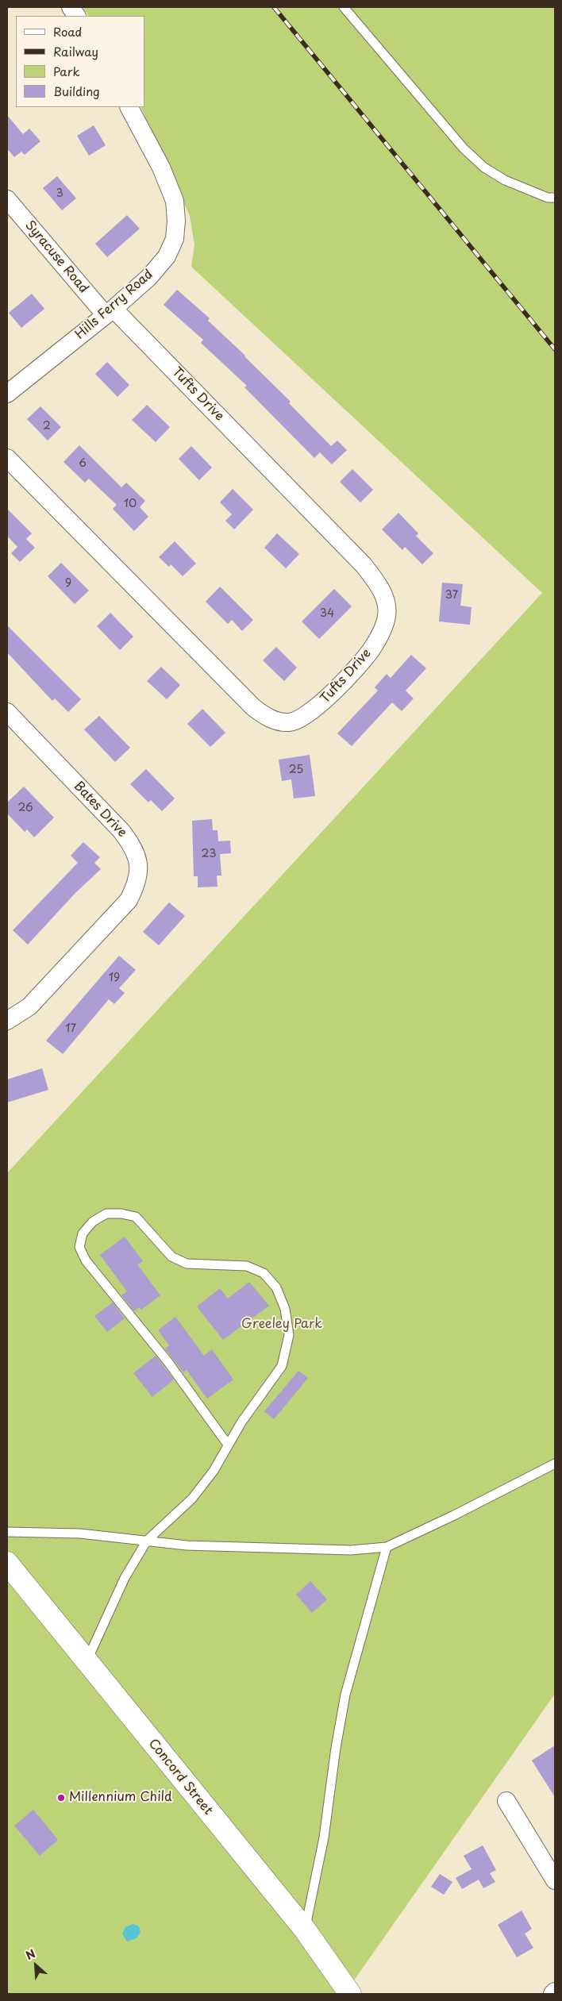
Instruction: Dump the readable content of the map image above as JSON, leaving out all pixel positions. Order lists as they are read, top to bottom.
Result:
{
  "streets": {
    "main road": ["Concord Street"],
    "street": [
      "Syracuse Road",
      "Hills Ferry Road",
      "Tufts Drive",
      "Bates Drive"
    ]
  },
  "crossings": [
    ["Syracuse Road", "Hills Ferry Road"],
    ["Syracuse Road", "Tufts Drive"],
    ["Hills Ferry Road", "Tufts Drive"]
  ],
  "parks": ["Greeley Park"],
  "places": ["Millennium Child"],
  "house_numbers": [
    "3",
    "2",
    "6",
    "10",
    "9",
    "37",
    "34",
    "25",
    "26",
    "23",
    "19",
    "17"
  ],
  "legend": [
    "Road",
    "Railway",
    "Park",
    "Building"
  ],
  "north": "top left"
}
